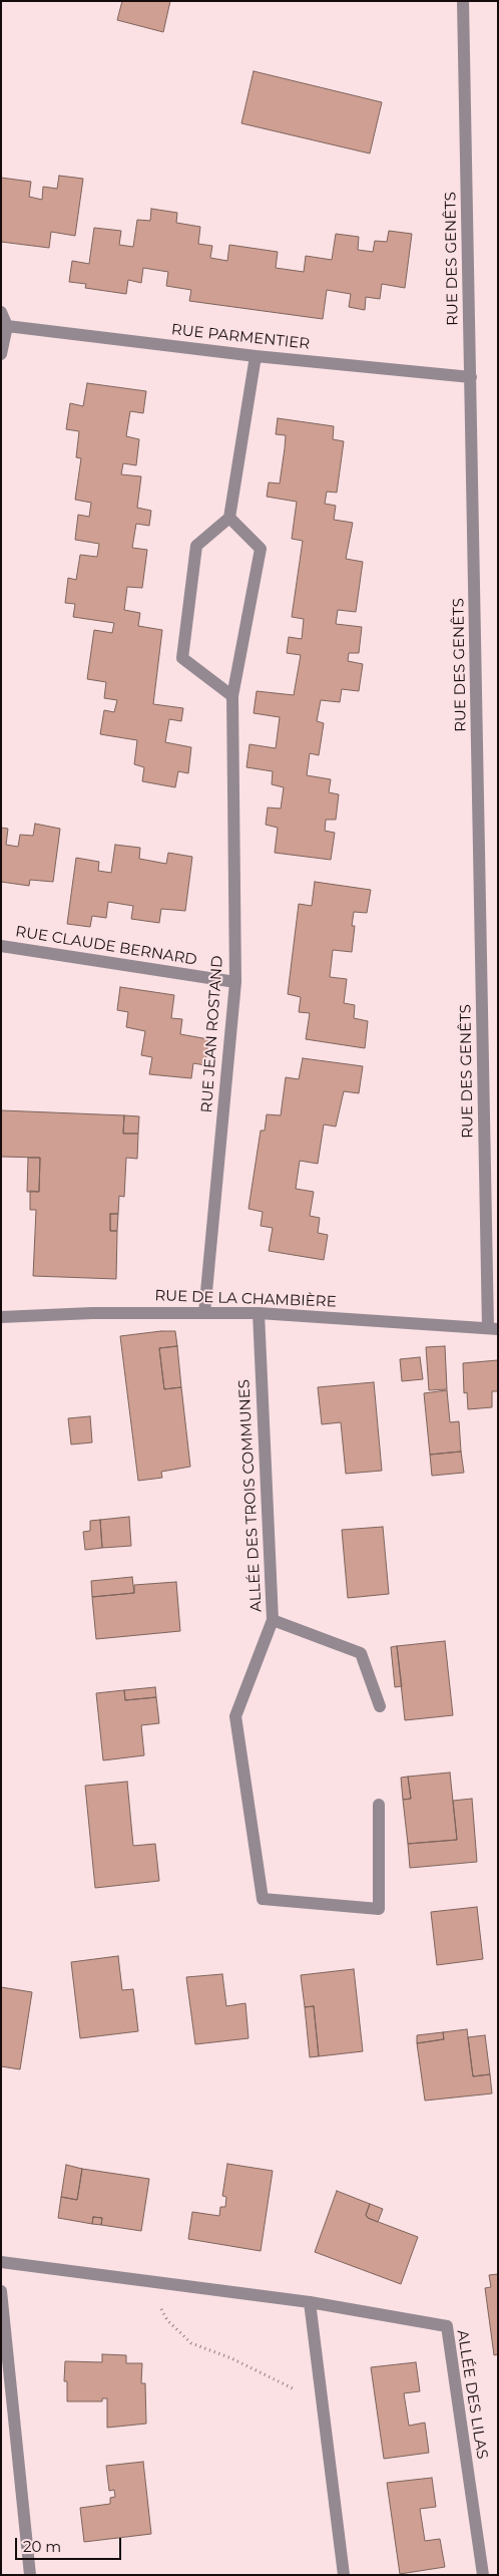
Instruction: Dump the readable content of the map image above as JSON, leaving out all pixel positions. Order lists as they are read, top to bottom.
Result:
{
  "streets": {
    "street": [
      "RUE DES GENÊTS",
      "RUE PARMENTIER",
      "RUE CLAUDE BERNARD",
      "RUE JEAN ROSTAND",
      "RUE DE LA CHAMBIÈRE",
      "ALLÉE DES TROIS COMMUNES",
      "ALLÉE DES LILAS"
    ]
  },
  "crossings": [
    ["RUE DES GENÊTS", "RUE PARMENTIER"],
    ["RUE DES GENÊTS", "RUE DE LA CHAMBIÈRE"],
    ["RUE CLAUDE BERNARD", "RUE JEAN ROSTAND"],
    ["RUE JEAN ROSTAND", "RUE DE LA CHAMBIÈRE"],
    ["RUE DE LA CHAMBIÈRE", "ALLÉE DES TROIS COMMUNES"]
  ],
  "scale_bar": "20 m"
}
